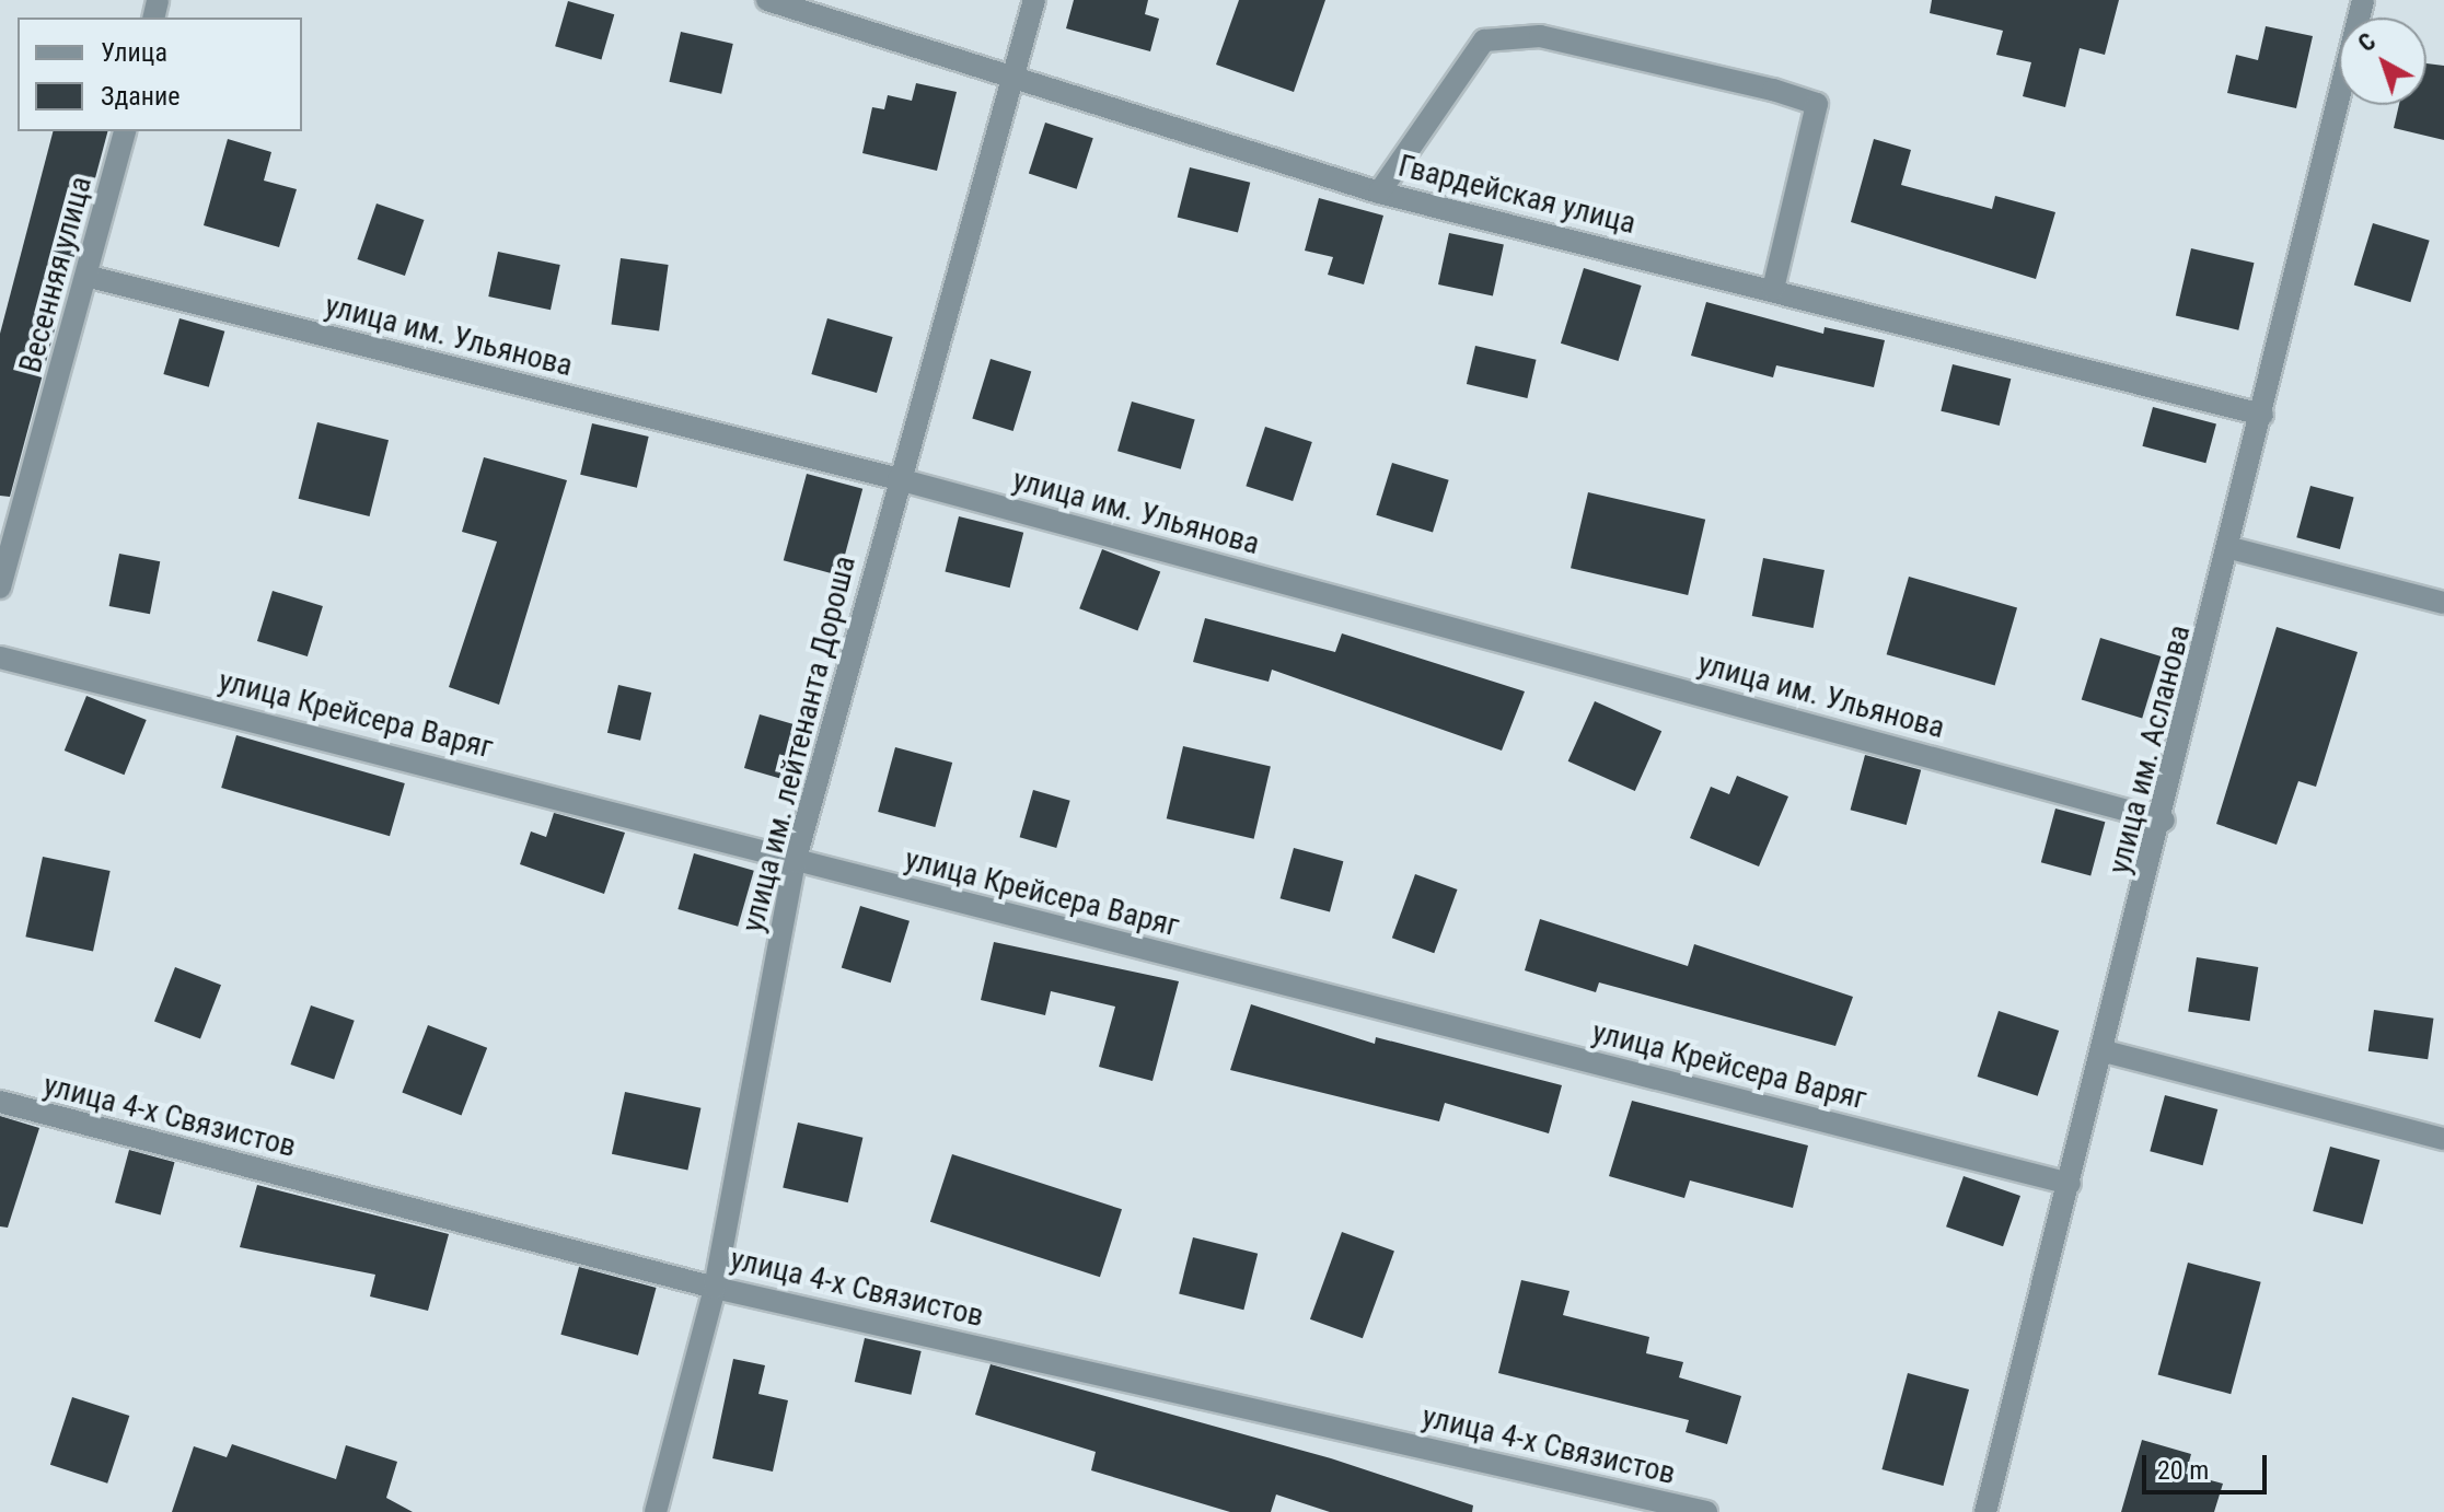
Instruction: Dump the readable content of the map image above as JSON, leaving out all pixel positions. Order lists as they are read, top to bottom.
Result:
{
  "streets": {
    "street": [
      "Гвардейская улица",
      "Весенняя улица",
      "улица им. Ульянова",
      "улица Крейсера Варяг",
      "улица им. лейтенанта Дороша",
      "улица им. Асланова",
      "улица 4-х Связистов"
    ]
  },
  "crossings": [
    ["Гвардейская улица", "улица им. лейтенанта Дороша"],
    ["Гвардейская улица", "улица им. Асланова"],
    ["Весенняя улица", "улица им. Ульянова"],
    ["улица им. Ульянова", "улица им. лейтенанта Дороша"],
    ["улица им. Ульянова", "улица им. Асланова"],
    ["улица Крейсера Варяг", "улица им. лейтенанта Дороша"],
    ["улица Крейсера Варяг", "улица им. Асланова"],
    ["улица им. лейтенанта Дороша", "улица 4-х Связистов"]
  ],
  "legend": ["Улица", "Здание"],
  "scale_bar": "20 m",
  "north": "top left"
}
